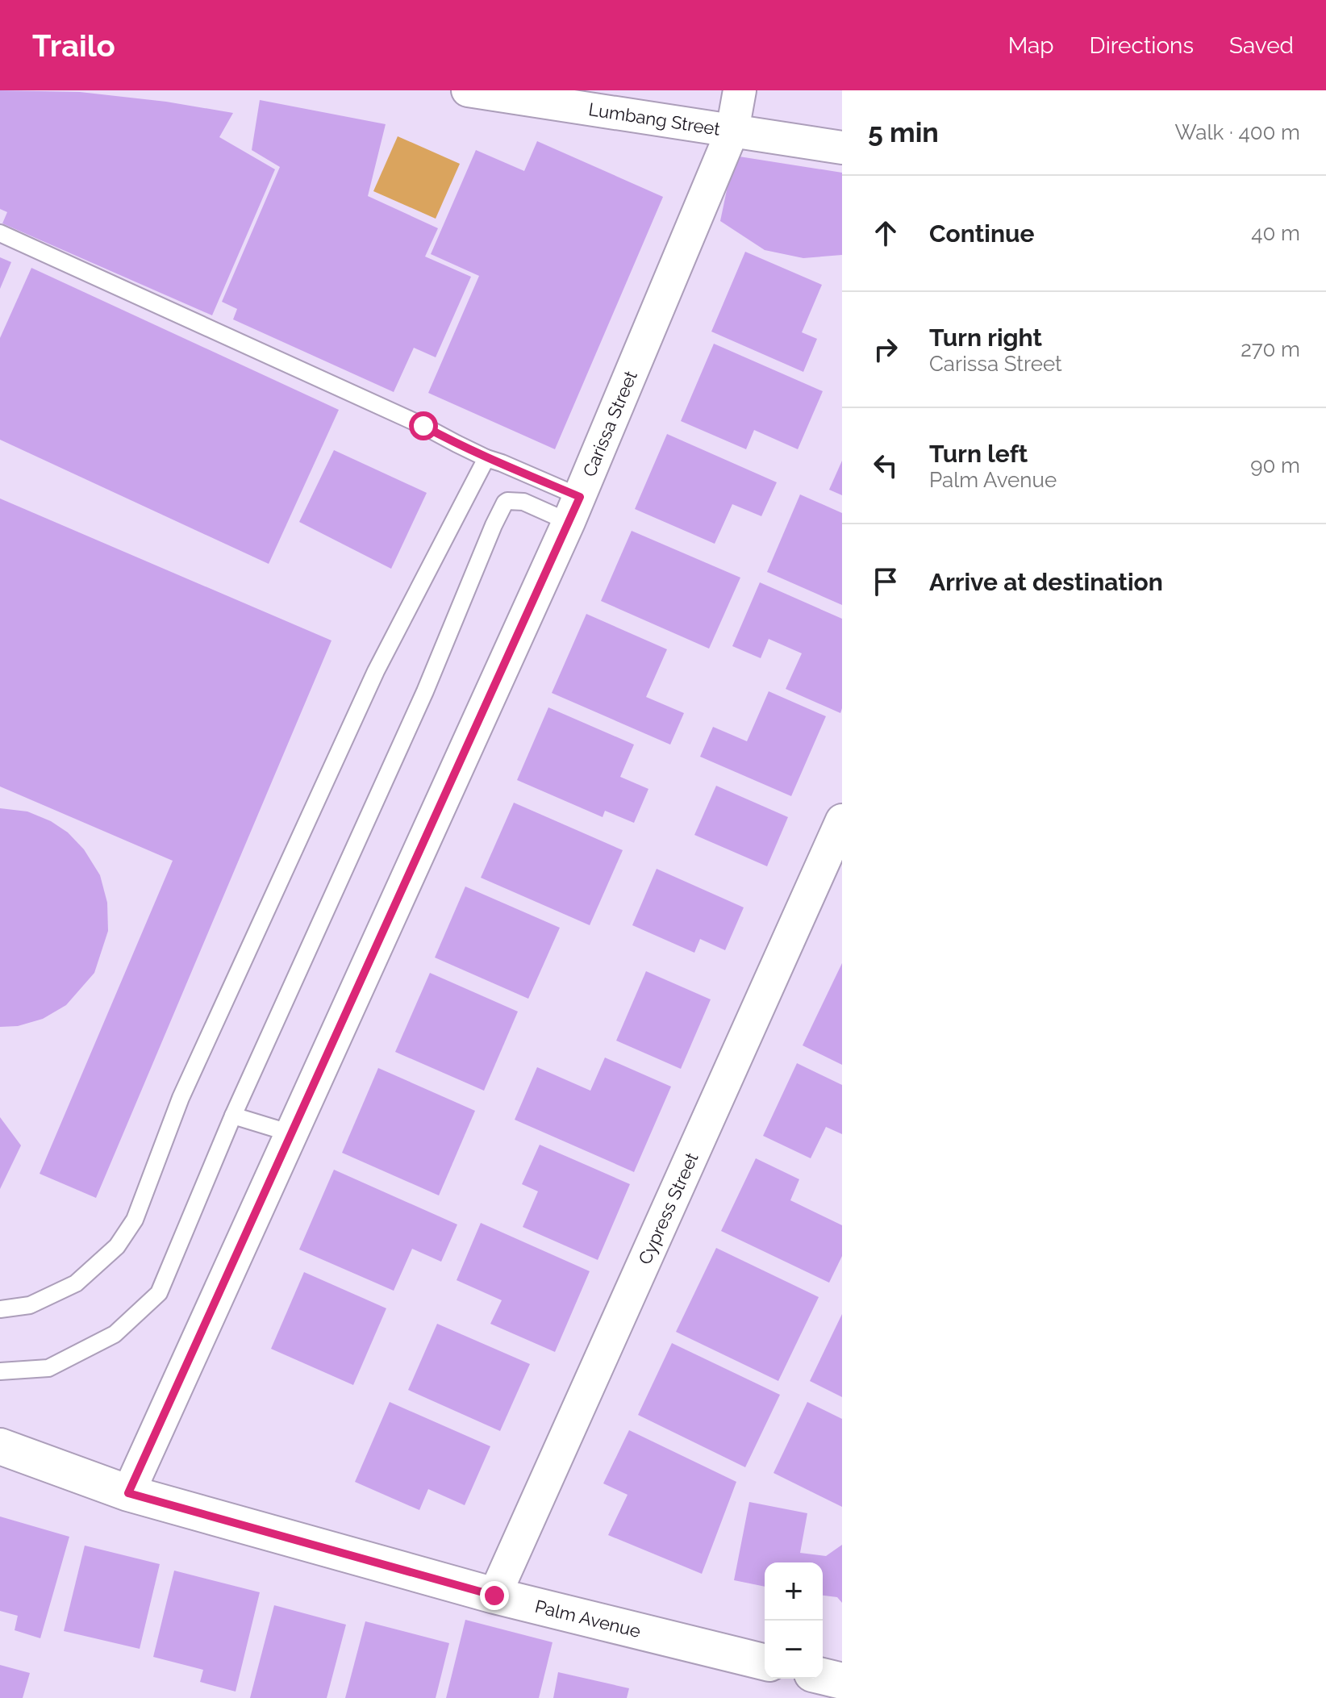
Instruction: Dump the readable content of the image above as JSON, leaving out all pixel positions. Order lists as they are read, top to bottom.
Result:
{
  "streets": {
    "street": [
      "Lumbang Street",
      "Carissa Street",
      "Cypress Street",
      "Palm Avenue"
    ]
  },
  "crossings": [
    ["Lumbang Street", "Carissa Street"],
    ["Carissa Street", "Palm Avenue"],
    ["Cypress Street", "Palm Avenue"]
  ],
  "page": {
    "header": "Trailo",
    "nav": ["Map", "Directions", "Saved"],
    "heading": ["5 min", "Walk · 400 m"],
    "list": [
      ["Continue", "40 m"],
      ["Turn right", "Carissa Street", "270 m"],
      ["Turn left", "Palm Avenue", "90 m"],
      "Arrive at destination"
    ],
    "map_buttons": ["+", "−"]
  }
}
